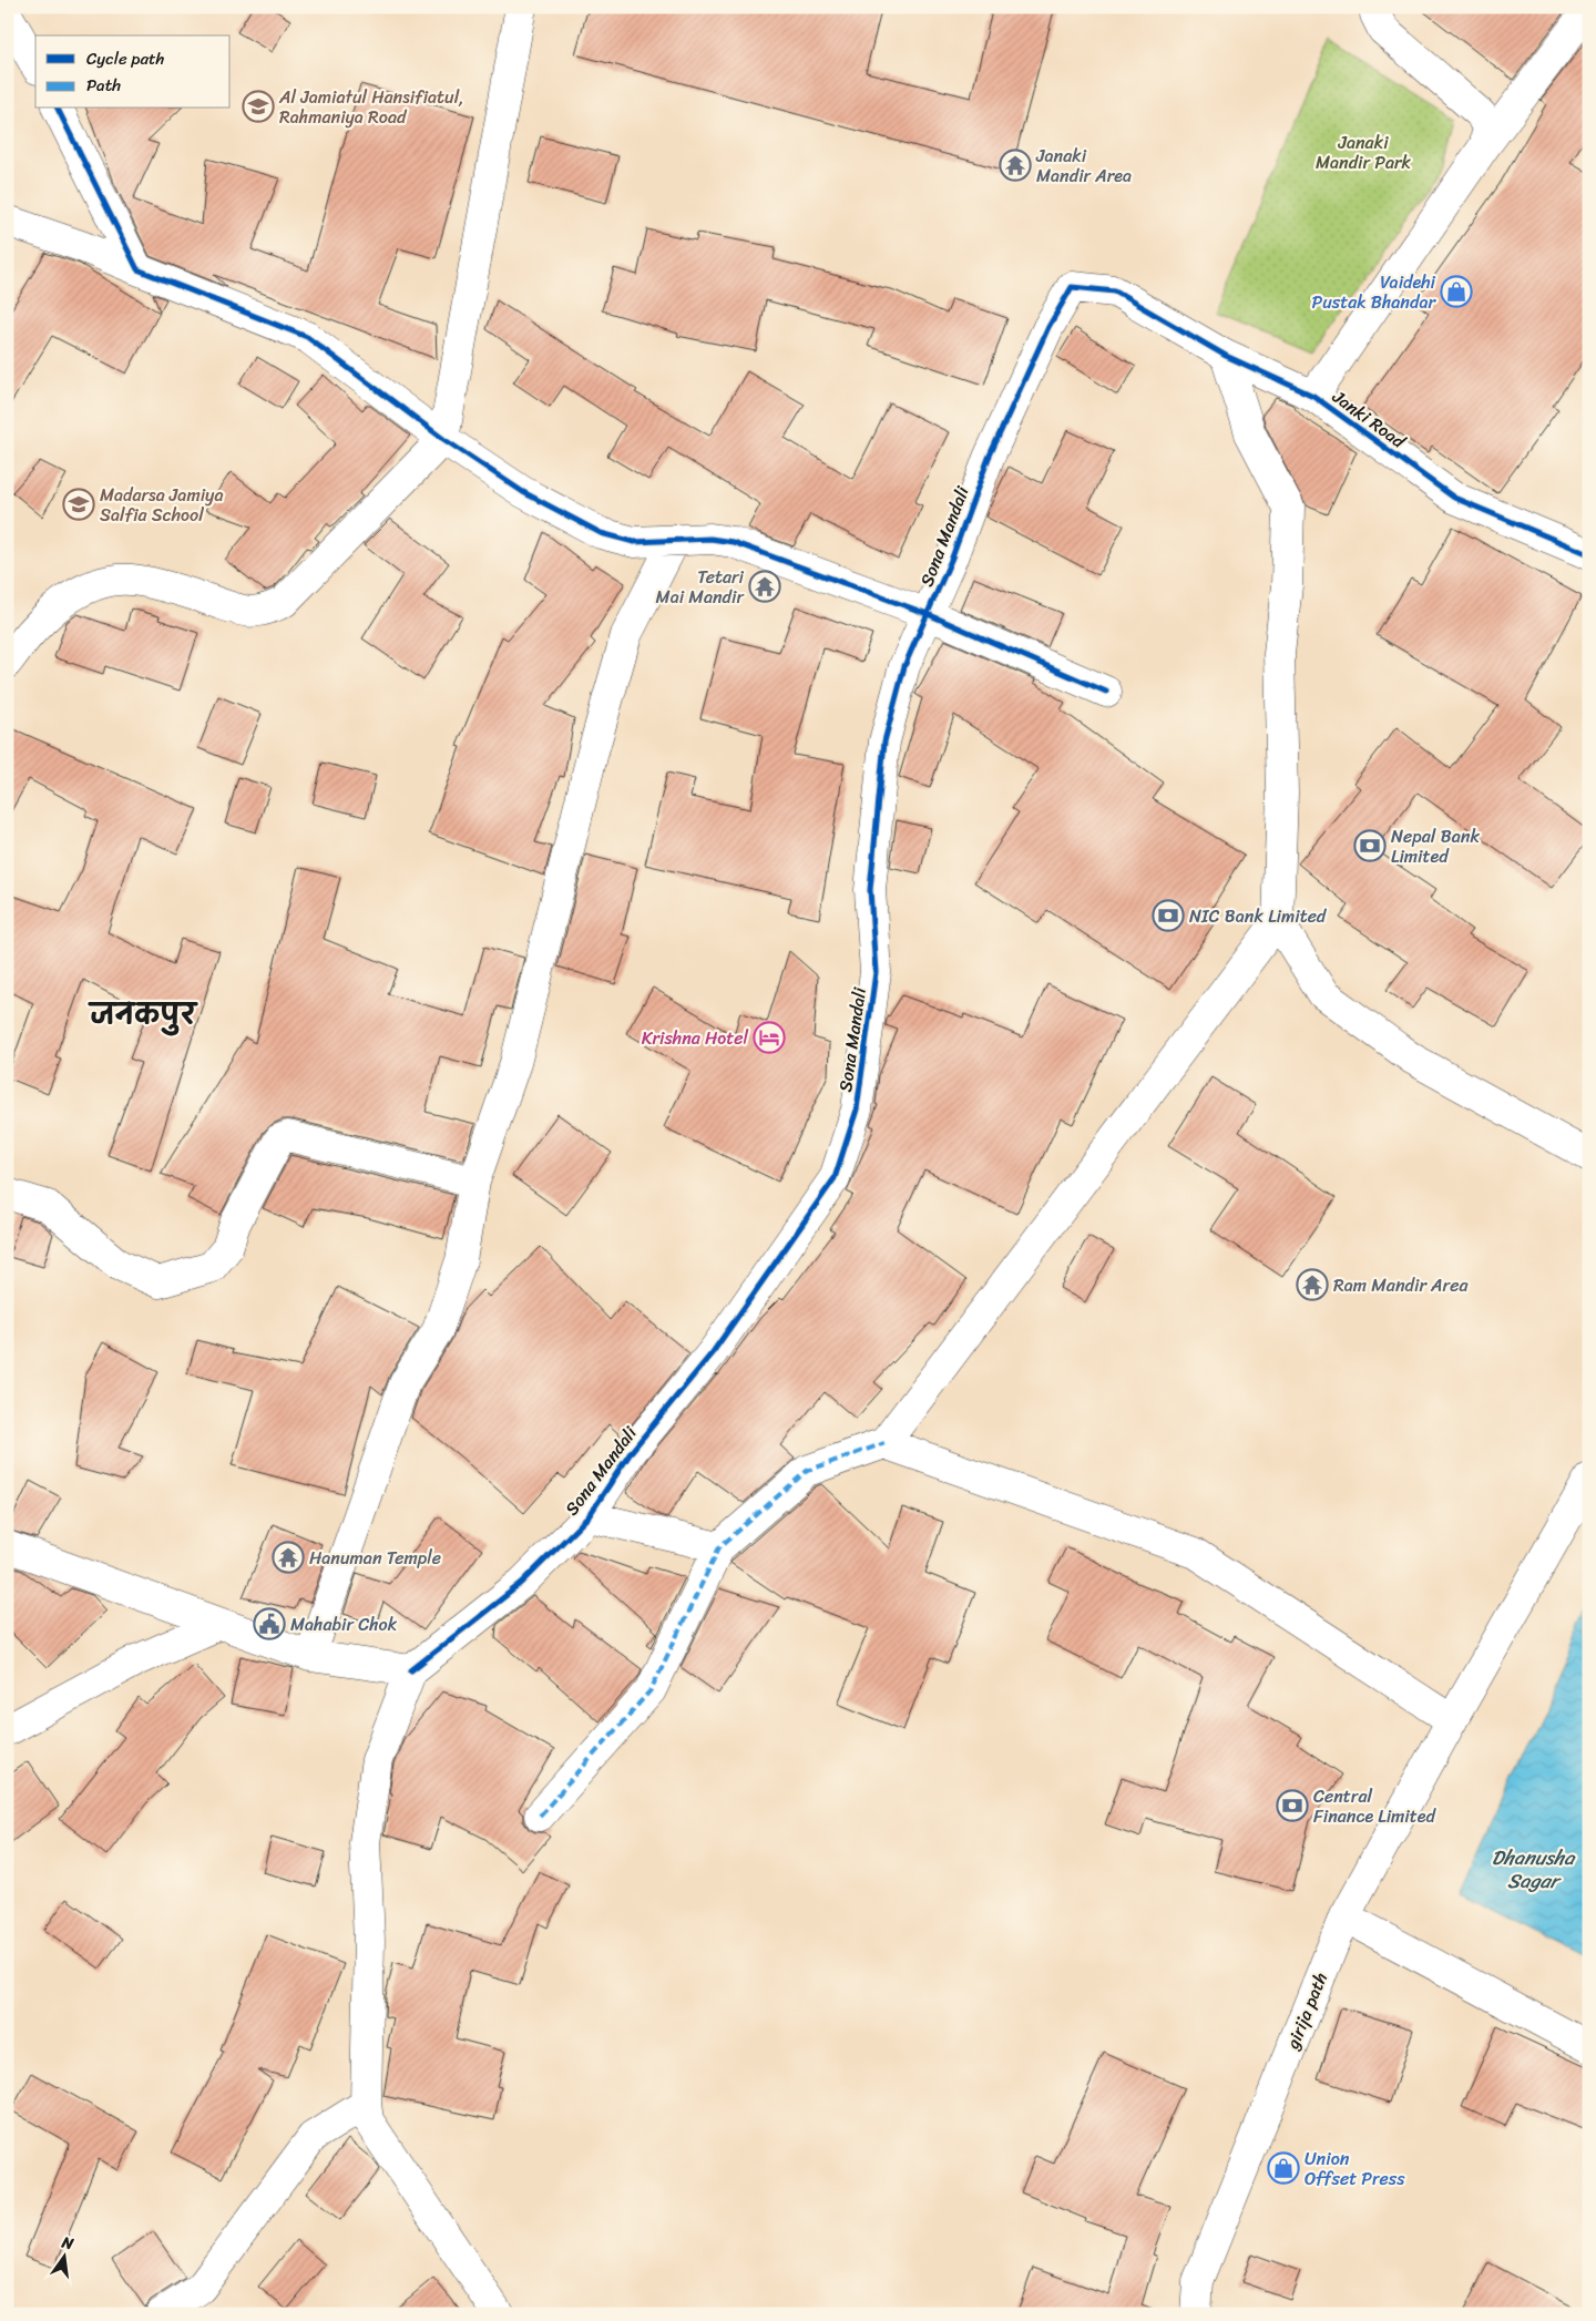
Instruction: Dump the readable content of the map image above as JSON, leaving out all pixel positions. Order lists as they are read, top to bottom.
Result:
{
  "streets": {
    "street": ["Janki Road", "Sona Mandali", "girija path"]
  },
  "crossings": [
    ["Janki Road", "Sona Mandali"]
  ],
  "districts": ["जनकपुर"],
  "water": ["Dhanusha Sagar"],
  "parks": ["Janaki Mandir Park"],
  "places": {
    "school or university": ["Al Jamiatul Hansifiatul, Rahmaniya Road", "Madarsa Jamiya Salfia School"],
    "temple": [
      "Janaki Mandir Area",
      "Tetari Mai Mandir",
      "Ram Mandir Area",
      "Hanuman Temple"
    ],
    "shop": ["Vaidehi Pustak Bhandar", "Union Offset Press"],
    "bank": ["Nepal Bank Limited", "NIC Bank Limited", "Central Finance Limited"],
    "hotel": ["Krishna Hotel"],
    "public building": ["Mahabir Chok"]
  },
  "legend": ["Cycle path", "Path"],
  "north": "top"
}
